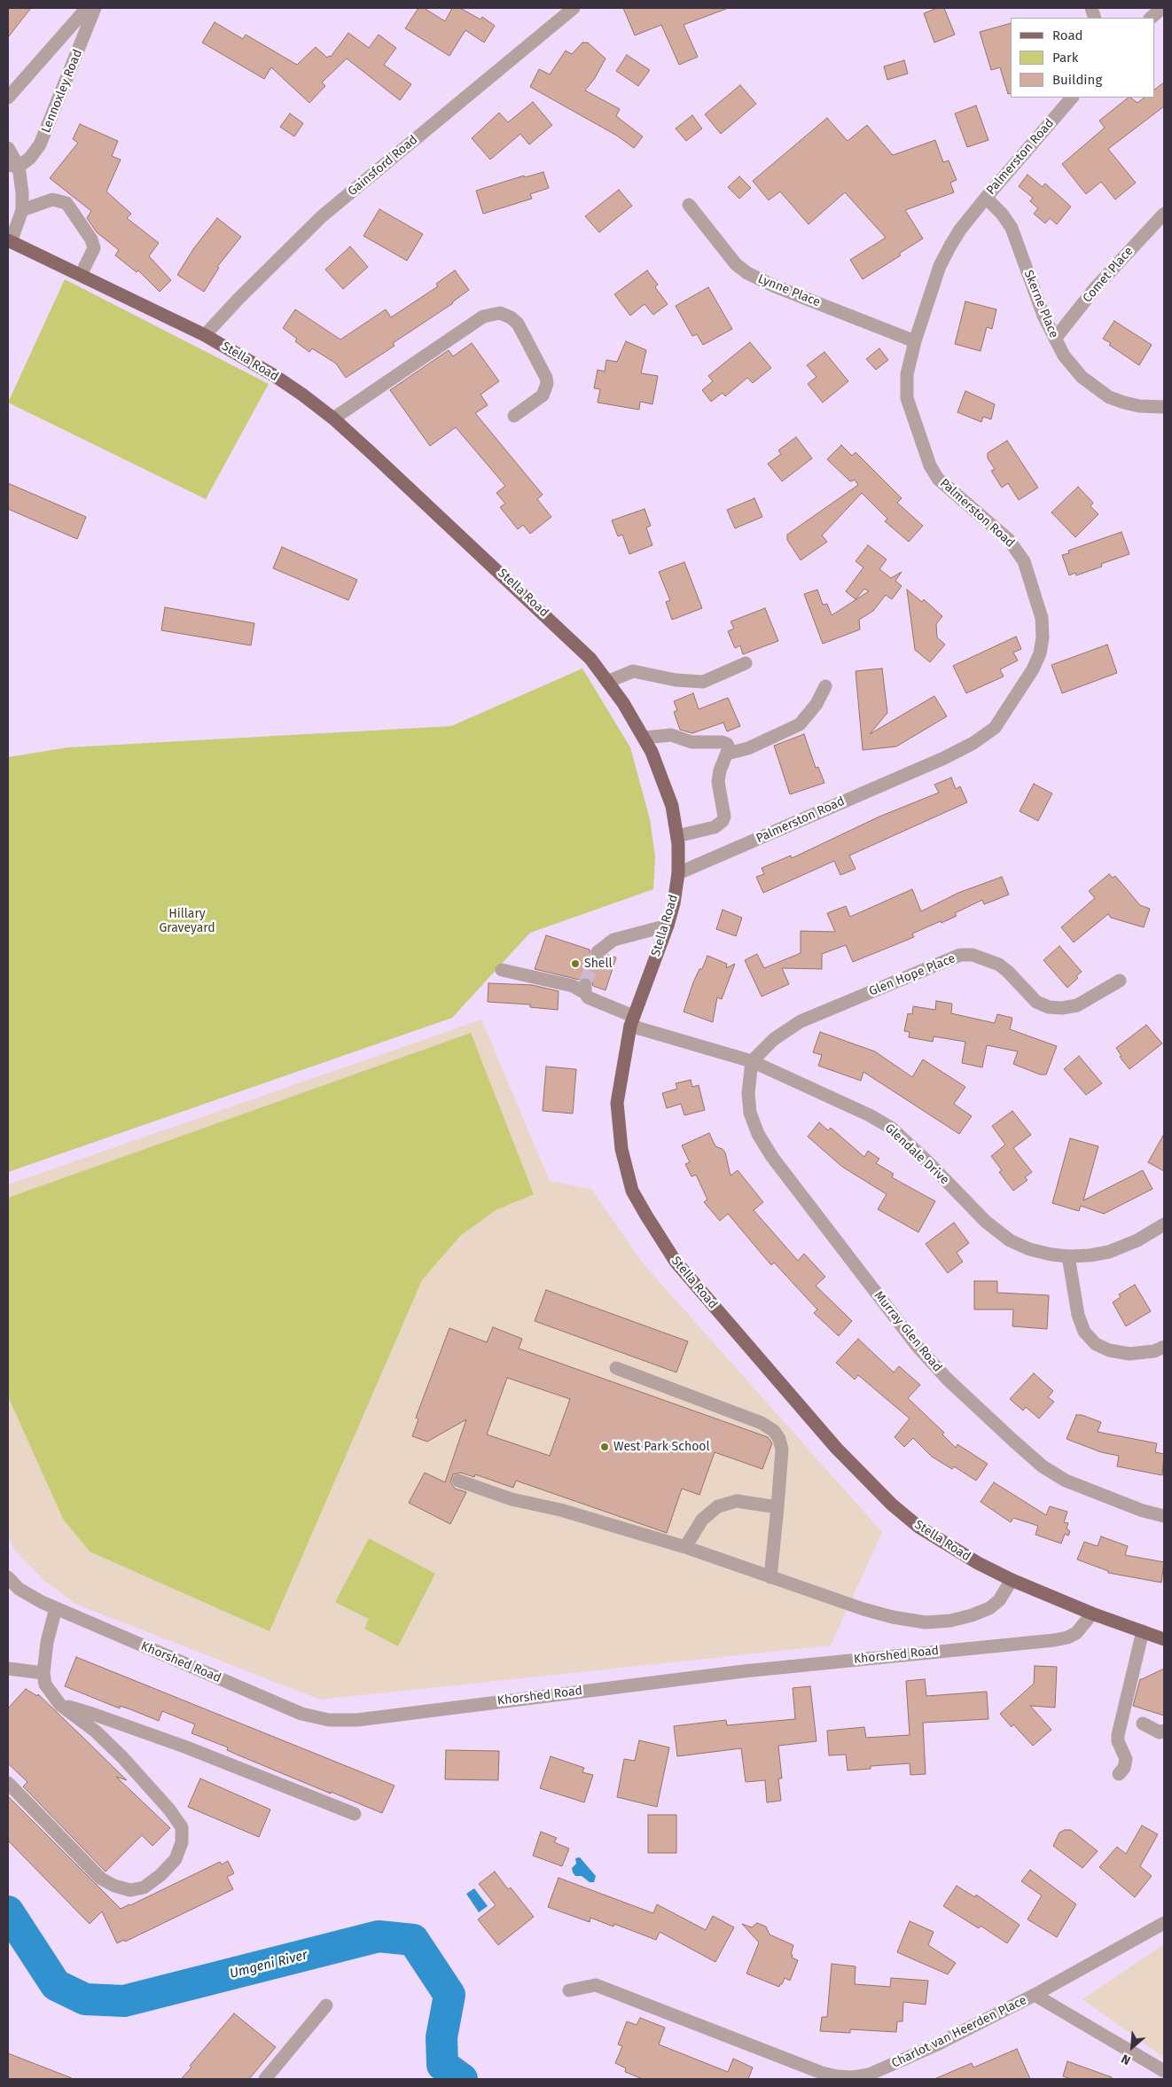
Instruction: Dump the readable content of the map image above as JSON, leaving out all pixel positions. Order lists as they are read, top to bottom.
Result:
{
  "streets": {
    "main road": ["Stella Road"],
    "street": [
      "Lennoxley Road",
      "Palmerston Road",
      "Gainsford Road",
      "Comet Place",
      "Lynne Place",
      "Skerne Place",
      "Glen Hope Place",
      "Glendale Drive",
      "Murray Glen Road",
      "Khorshed Road",
      "Charlot van Heerden Place"
    ]
  },
  "crossings": [
    ["Palmerston Road", "Lynne Place"],
    ["Palmerston Road", "Skerne Place"],
    ["Palmerston Road", "Stella Road"],
    ["Gainsford Road", "Stella Road"],
    ["Comet Place", "Skerne Place"],
    ["Stella Road", "Glendale Drive"],
    ["Stella Road", "Khorshed Road"],
    ["Glen Hope Place", "Glendale Drive"],
    ["Glen Hope Place", "Murray Glen Road"],
    ["Glendale Drive", "Murray Glen Road"]
  ],
  "water": ["Umgeni River"],
  "parks": ["Hillary Graveyard"],
  "places": ["Shell", "West Park School"],
  "legend": ["Road", "Park", "Building"],
  "north": "bottom left"
}
